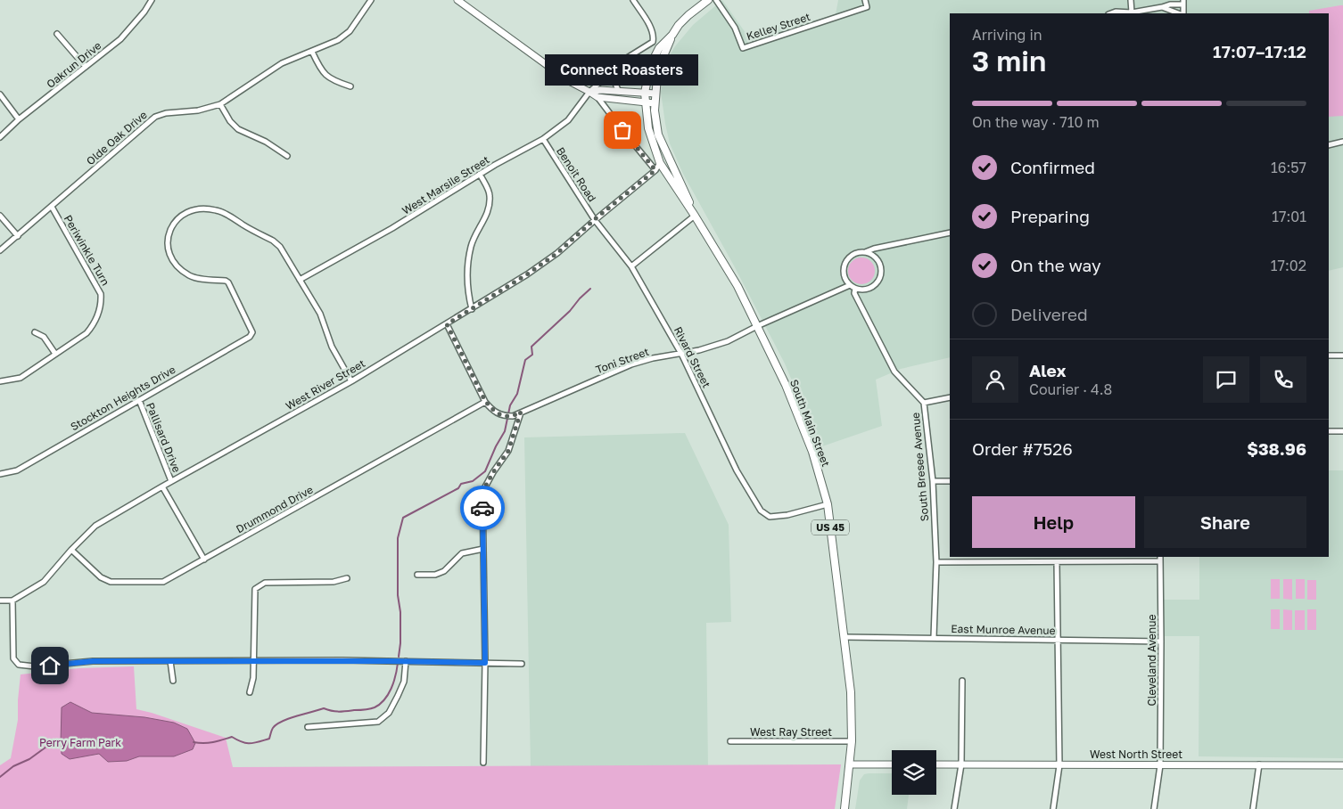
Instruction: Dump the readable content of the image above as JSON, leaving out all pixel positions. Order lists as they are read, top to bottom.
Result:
{
  "streets": {
    "main road": ["South Main Street", "US 45", "West North Street"],
    "street": [
      "Kelley Street",
      "Oakrun Drive",
      "Olde Oak Drive",
      "Benoit Road",
      "West Marsile Street",
      "Periwinkle Turn",
      "Rivard Street",
      "Toni Street",
      "West River Street",
      "Stockton Heights Drive",
      "Pallisard Drive",
      "South Bresee Avenue",
      "Drummond Drive",
      "East Munroe Avenue",
      "Cleveland Avenue",
      "West Ray Street"
    ]
  },
  "crossings": [
    ["Olde Oak Drive", "Periwinkle Turn"],
    ["Benoit Road", "West Marsile Street"],
    ["Benoit Road", "Rivard Street"],
    ["Benoit Road", "West River Street"],
    ["West Marsile Street", "Stockton Heights Drive"],
    ["Rivard Street", "Toni Street"],
    ["Rivard Street", "West River Street"],
    ["Rivard Street", "South Main Street"],
    ["Toni Street", "South Main Street"],
    ["Toni Street", "South Bresee Avenue"],
    ["Toni Street", "Drummond Drive"],
    ["West River Street", "South Main Street"],
    ["West River Street", "Pallisard Drive"],
    ["West River Street", "Drummond Drive"],
    ["Stockton Heights Drive", "Pallisard Drive"],
    ["South Main Street", "US 45"],
    ["South Main Street", "East Munroe Avenue"],
    ["South Main Street", "West Ray Street"],
    ["South Bresee Avenue", "East Munroe Avenue"],
    ["East Munroe Avenue", "Cleveland Avenue"],
    ["Cleveland Avenue", "West North Street"]
  ],
  "parks": ["Perry Farm Park"],
  "places": ["Connect Roasters"],
  "page": {
    "heading": ["3 min", "Arriving in", "17:07–17:12"],
    "panel": [
      "Alex",
      "Courier · 4.8",
      "Order #7526",
      "$38.96"
    ],
    "bubble": "Connect Roasters",
    "bar": "On the way · 710 m",
    "list": [
      ["Confirmed", "16:57"],
      ["Preparing", "17:01"],
      ["On the way", "17:02"],
      "Delivered"
    ],
    "buttons": ["Help", "Share"]
  }
}
